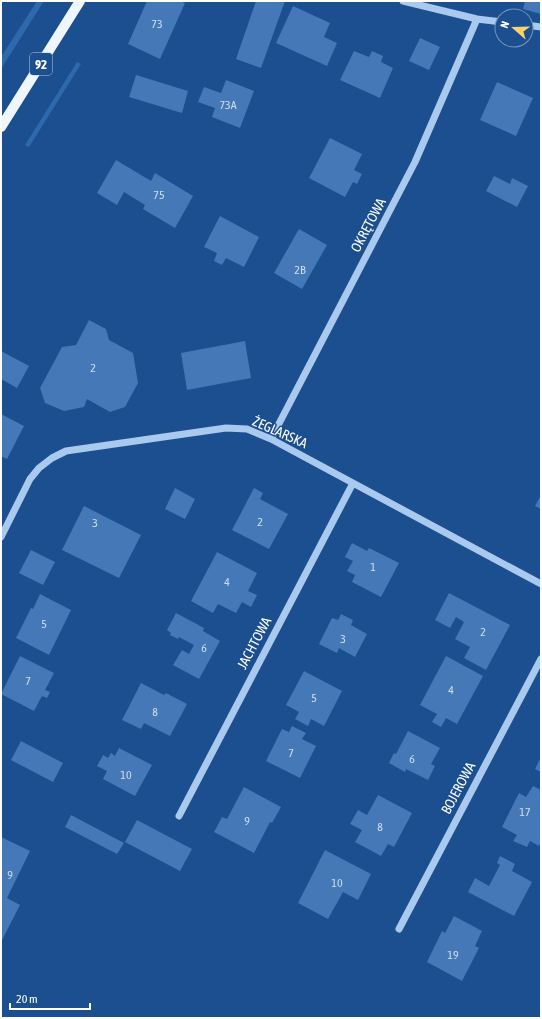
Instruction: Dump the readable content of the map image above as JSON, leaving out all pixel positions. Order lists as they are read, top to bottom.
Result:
{
  "streets": {
    "main road": ["92"],
    "street": [
      "OKRĘTOWA",
      "ŻEGLARSKA",
      "JACHTOWA",
      "BOJEROWA"
    ]
  },
  "crossings": [
    ["OKRĘTOWA", "ŻEGLARSKA"],
    ["ŻEGLARSKA", "JACHTOWA"]
  ],
  "house_numbers": [
    "73",
    "73A",
    "75",
    "2B",
    "2",
    "2",
    "3",
    "1",
    "4",
    "5",
    "2",
    "3",
    "6",
    "7",
    "4",
    "5",
    "8",
    "7",
    "6",
    "10",
    "17",
    "9",
    "8",
    "9",
    "10",
    "19"
  ],
  "scale_bar": "20 m",
  "north": "left"
}
